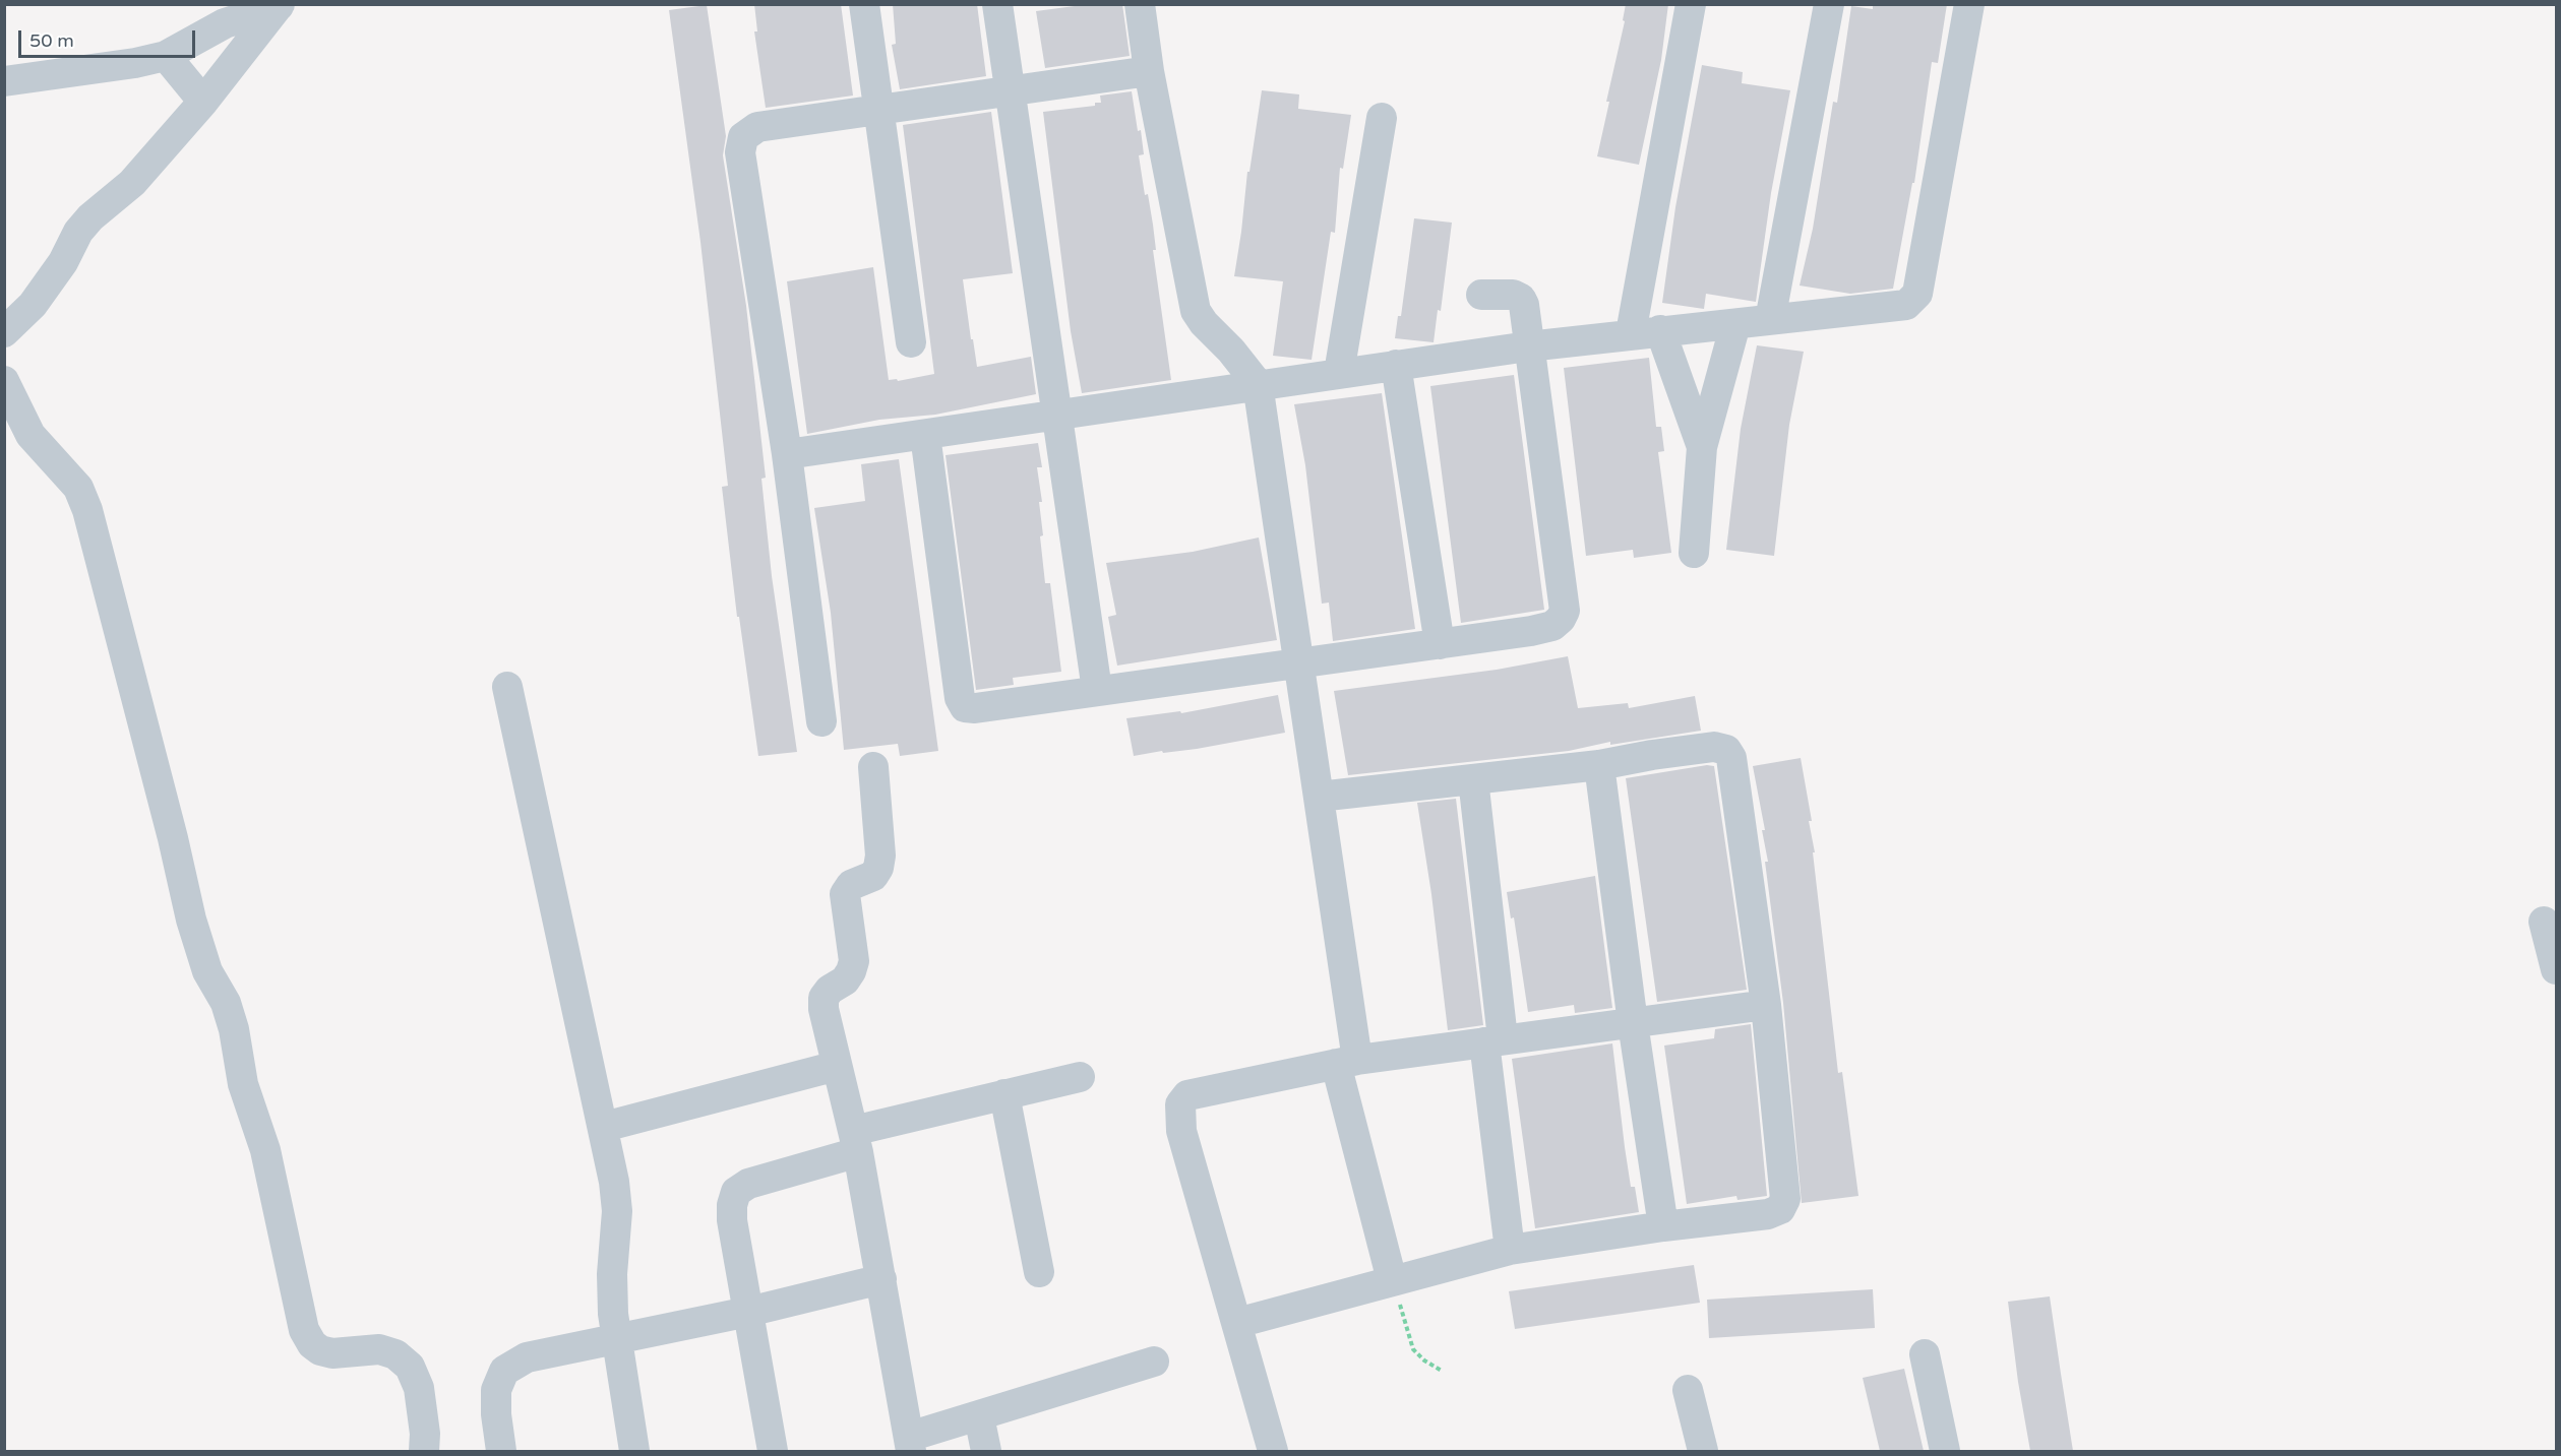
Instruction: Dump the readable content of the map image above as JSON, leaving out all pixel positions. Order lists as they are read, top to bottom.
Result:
{
  "scale_bar": "50 m"
}
